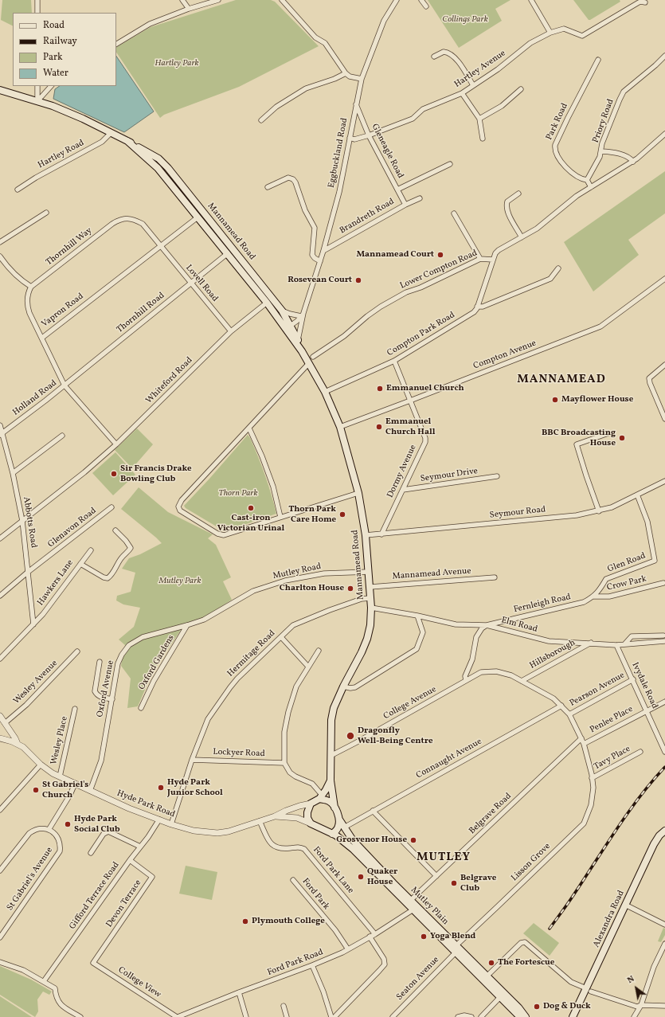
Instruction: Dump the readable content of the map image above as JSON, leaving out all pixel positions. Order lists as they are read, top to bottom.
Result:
{
  "streets": {
    "main road": ["Mannamead Road", "Mutley Plain", "Alexandra Road"],
    "street": [
      "Hartley Avenue",
      "Priory Road",
      "Park Road",
      "Gleneagle Road",
      "Eggbuckland Road",
      "Hartley Road",
      "Brandreth Road",
      "Thornhill Way",
      "Lower Compton Road",
      "Lovell Road",
      "Vapron Road",
      "Thornhill Road",
      "Compton Park Road",
      "Compton Avenue",
      "Whiteford Road",
      "Holland Road",
      "Dormy Avenue",
      "Seymour Drive",
      "Seymour Road",
      "Abbotts Road",
      "Glenavon Road",
      "Glen Road",
      "Mutley Road",
      "Mannamead Avenue",
      "Hawkers Lane",
      "Crow Park",
      "Fernleigh Road",
      "Elm Road",
      "Hermitage Road",
      "Hillsborough",
      "Oxford Gardens",
      "Wesley Avenue",
      "Ivydale Road",
      "Oxford Avenue",
      "Pearson Avenue",
      "College Avenue",
      "Penlee Place",
      "Wesley Place",
      "Lockyer Road",
      "Tavy Place",
      "Connaught Avenue",
      "Hyde Park Road",
      "Belgrave Road",
      "Lisson Grove",
      "Ford Park Lane",
      "St Gabriel's Avenue",
      "Ford Park",
      "Gifford Terrace Road",
      "Devon Terrace",
      "Ford Park Road",
      "Seaton Avenue",
      "College View"
    ]
  },
  "crossings": [
    ["Hartley Avenue", "Gleneagle Road"],
    ["Hartley Avenue", "Eggbuckland Road"],
    ["Priory Road", "Park Road"],
    ["Gleneagle Road", "Eggbuckland Road"],
    ["Gleneagle Road", "Brandreth Road"],
    ["Eggbuckland Road", "Brandreth Road"],
    ["Eggbuckland Road", "Mannamead Road"],
    ["Hartley Road", "Mannamead Road"],
    ["Mannamead Road", "Vapron Road"],
    ["Mannamead Road", "Thornhill Road"],
    ["Mannamead Road", "Compton Park Road"],
    ["Mannamead Road", "Compton Avenue"],
    ["Mannamead Road", "Whiteford Road"],
    ["Mannamead Road", "Seymour Road"],
    ["Mannamead Road", "Mutley Road"],
    ["Mannamead Road", "Mannamead Avenue"],
    ["Mannamead Road", "Elm Road"],
    ["Mannamead Road", "Hermitage Road"],
    ["Mannamead Road", "College Avenue"],
    ["Mannamead Road", "Hyde Park Road"],
    ["Mannamead Road", "Mutley Plain"],
    ["Thornhill Way", "Lovell Road"],
    ["Thornhill Way", "Vapron Road"],
    ["Lovell Road", "Vapron Road"],
    ["Lovell Road", "Thornhill Road"],
    ["Lovell Road", "Whiteford Road"],
    ["Vapron Road", "Thornhill Road"],
    ["Vapron Road", "Whiteford Road"],
    ["Vapron Road", "Holland Road"],
    ["Thornhill Road", "Holland Road"],
    ["Compton Park Road", "Dormy Avenue"],
    ["Compton Avenue", "Dormy Avenue"],
    ["Whiteford Road", "Abbotts Road"],
    ["Holland Road", "Abbotts Road"],
    ["Dormy Avenue", "Seymour Drive"],
    ["Dormy Avenue", "Seymour Road"],
    ["Seymour Road", "Glen Road"],
    ["Abbotts Road", "Glenavon Road"],
    ["Abbotts Road", "Hawkers Lane"],
    ["Glen Road", "Crow Park"],
    ["Glen Road", "Fernleigh Road"],
    ["Mutley Road", "Oxford Gardens"],
    ["Mutley Road", "Oxford Avenue"],
    ["Fernleigh Road", "Elm Road"],
    ["Elm Road", "Hillsborough"],
    ["Elm Road", "Ivydale Road"],
    ["Hermitage Road", "Lockyer Road"],
    ["Hermitage Road", "Hyde Park Road"],
    ["Hillsborough", "Lisson Grove"],
    ["Ivydale Road", "Pearson Avenue"],
    ["Ivydale Road", "Penlee Place"],
    ["Oxford Avenue", "Hyde Park Road"],
    ["Pearson Avenue", "Lisson Grove"],
    ["College Avenue", "Lisson Grove"],
    ["Penlee Place", "Lisson Grove"],
    ["Wesley Place", "Hyde Park Road"],
    ["Tavy Place", "Lisson Grove"],
    ["Connaught Avenue", "Lisson Grove"],
    ["Connaught Avenue", "Mutley Plain"],
    ["Hyde Park Road", "Ford Park Lane"],
    ["Hyde Park Road", "Gifford Terrace Road"],
    ["Hyde Park Road", "Mutley Plain"],
    ["Belgrave Road", "Lisson Grove"],
    ["Belgrave Road", "Mutley Plain"],
    ["Lisson Grove", "Mutley Plain"],
    ["Ford Park Lane", "Ford Park Road"],
    ["Ford Park", "Ford Park Road"],
    ["Gifford Terrace Road", "Devon Terrace"],
    ["Devon Terrace", "College View"],
    ["Mutley Plain", "Ford Park Road"],
    ["Mutley Plain", "Seaton Avenue"],
    ["Ford Park Road", "College View"]
  ],
  "districts": ["MANNAMEAD", "MUTLEY"],
  "parks": [
    "Collings Park",
    "Hartley Park",
    "Thorn Park",
    "Mutley Park"
  ],
  "places": [
    "Mannamead Court",
    "Rosevean Court",
    "Emmanuel Church",
    "Mayflower House",
    "Emmanuel Church Hall",
    "BBC Broadcasting House",
    "Sir Francis Drake Bowling Club",
    "Cast-iron Victorian Urinal",
    "Thorn Park Care Home",
    "Charlton House",
    "Dragonfly Well-Being Centre",
    "Hyde Park Junior School",
    "St Gabriel's Church",
    "Hyde Park Social Club",
    "Grosvenor House",
    "Quaker House",
    "Belgrave Club",
    "Plymouth College",
    "Yoga Blend",
    "The Fortescue",
    "Dog & Duck"
  ],
  "legend": [
    "Road",
    "Railway",
    "Park",
    "Water"
  ],
  "north": "top left"
}
